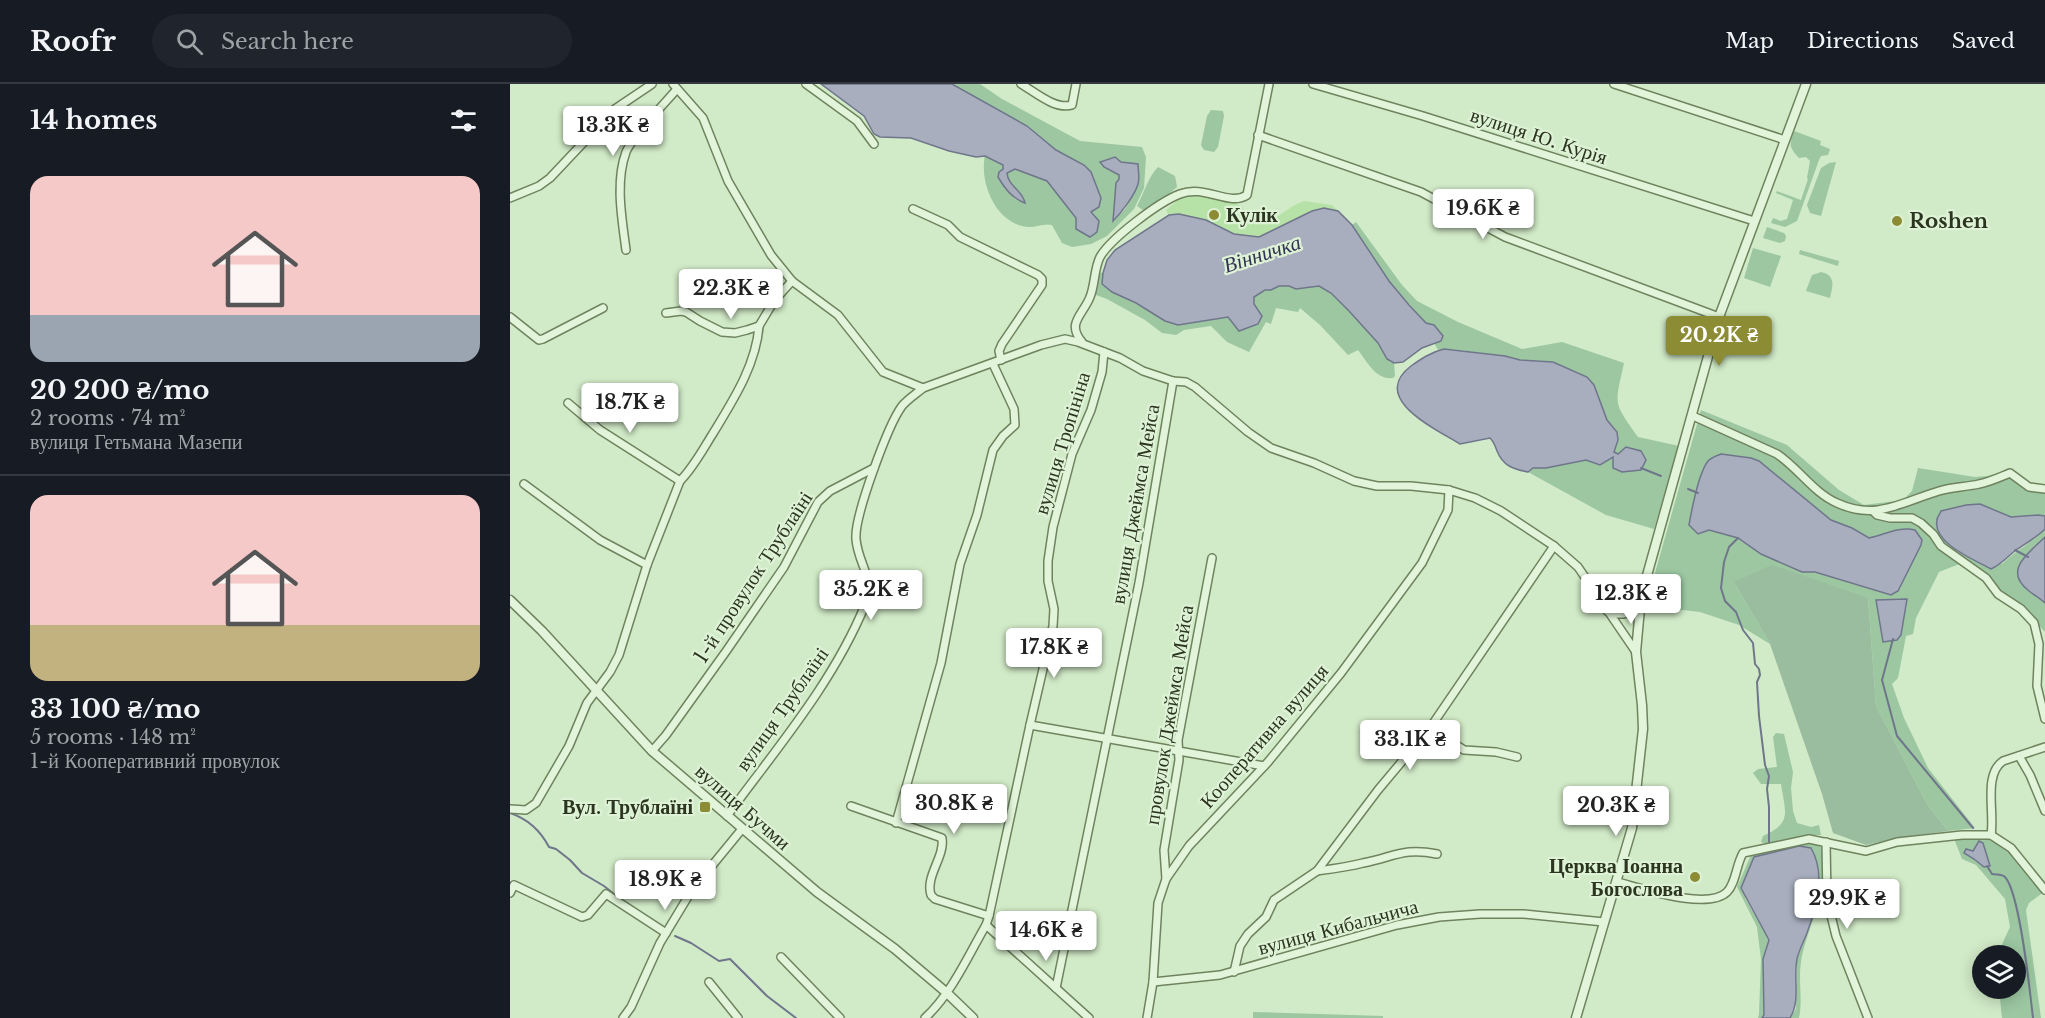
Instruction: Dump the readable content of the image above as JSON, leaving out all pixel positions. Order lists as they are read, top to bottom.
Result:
{
  "streets": {
    "street": [
      "вулиця Ю. Курія",
      "вулиця Тропініна",
      "вулиця Джеймса Мейса",
      "1-й провулок Трублаїні",
      "вулиця Трублаїні",
      "провулок Джеймса Мейса",
      "Кооперативна вулиця",
      "вулиця Бучми",
      "вулиця Кибальчича"
    ]
  },
  "crossings": [
    ["вулиця Тропініна", "вулиця Бучми"],
    ["1-й провулок Трублаїні", "вулиця Трублаїні"],
    ["1-й провулок Трублаїні", "вулиця Бучми"],
    ["вулиця Трублаїні", "вулиця Бучми"],
    ["провулок Джеймса Мейса", "Кооперативна вулиця"],
    ["Кооперативна вулиця", "вулиця Кибальчича"]
  ],
  "water": ["Вінничка"],
  "places": {
    "other": ["Кулік", "Roshen", "Церква Іоанна Богослова"],
    "transit": ["Вул. Трублаїні"]
  },
  "page": {
    "header": "Roofr",
    "search": "Search here",
    "nav": ["Map", "Directions", "Saved"],
    "heading": "14 homes",
    "price": [
      "13.3K ₴",
      "19.6K ₴",
      "22.3K ₴",
      "20.2K ₴",
      "18.7K ₴",
      "35.2K ₴",
      "12.3K ₴",
      "17.8K ₴",
      "33.1K ₴",
      "30.8K ₴",
      "20.3K ₴",
      "18.9K ₴",
      "29.9K ₴",
      "14.6K ₴"
    ],
    "list": [
      {
        "name": "20 200 ₴/mo",
        "note": "2 rooms · 74 m² · вулиця Гетьмана Мазепи"
      },
      {
        "name": "33 100 ₴/mo",
        "note": "5 rooms · 148 m² · 1-й Кооперативний провулок"
      }
    ]
  }
}
